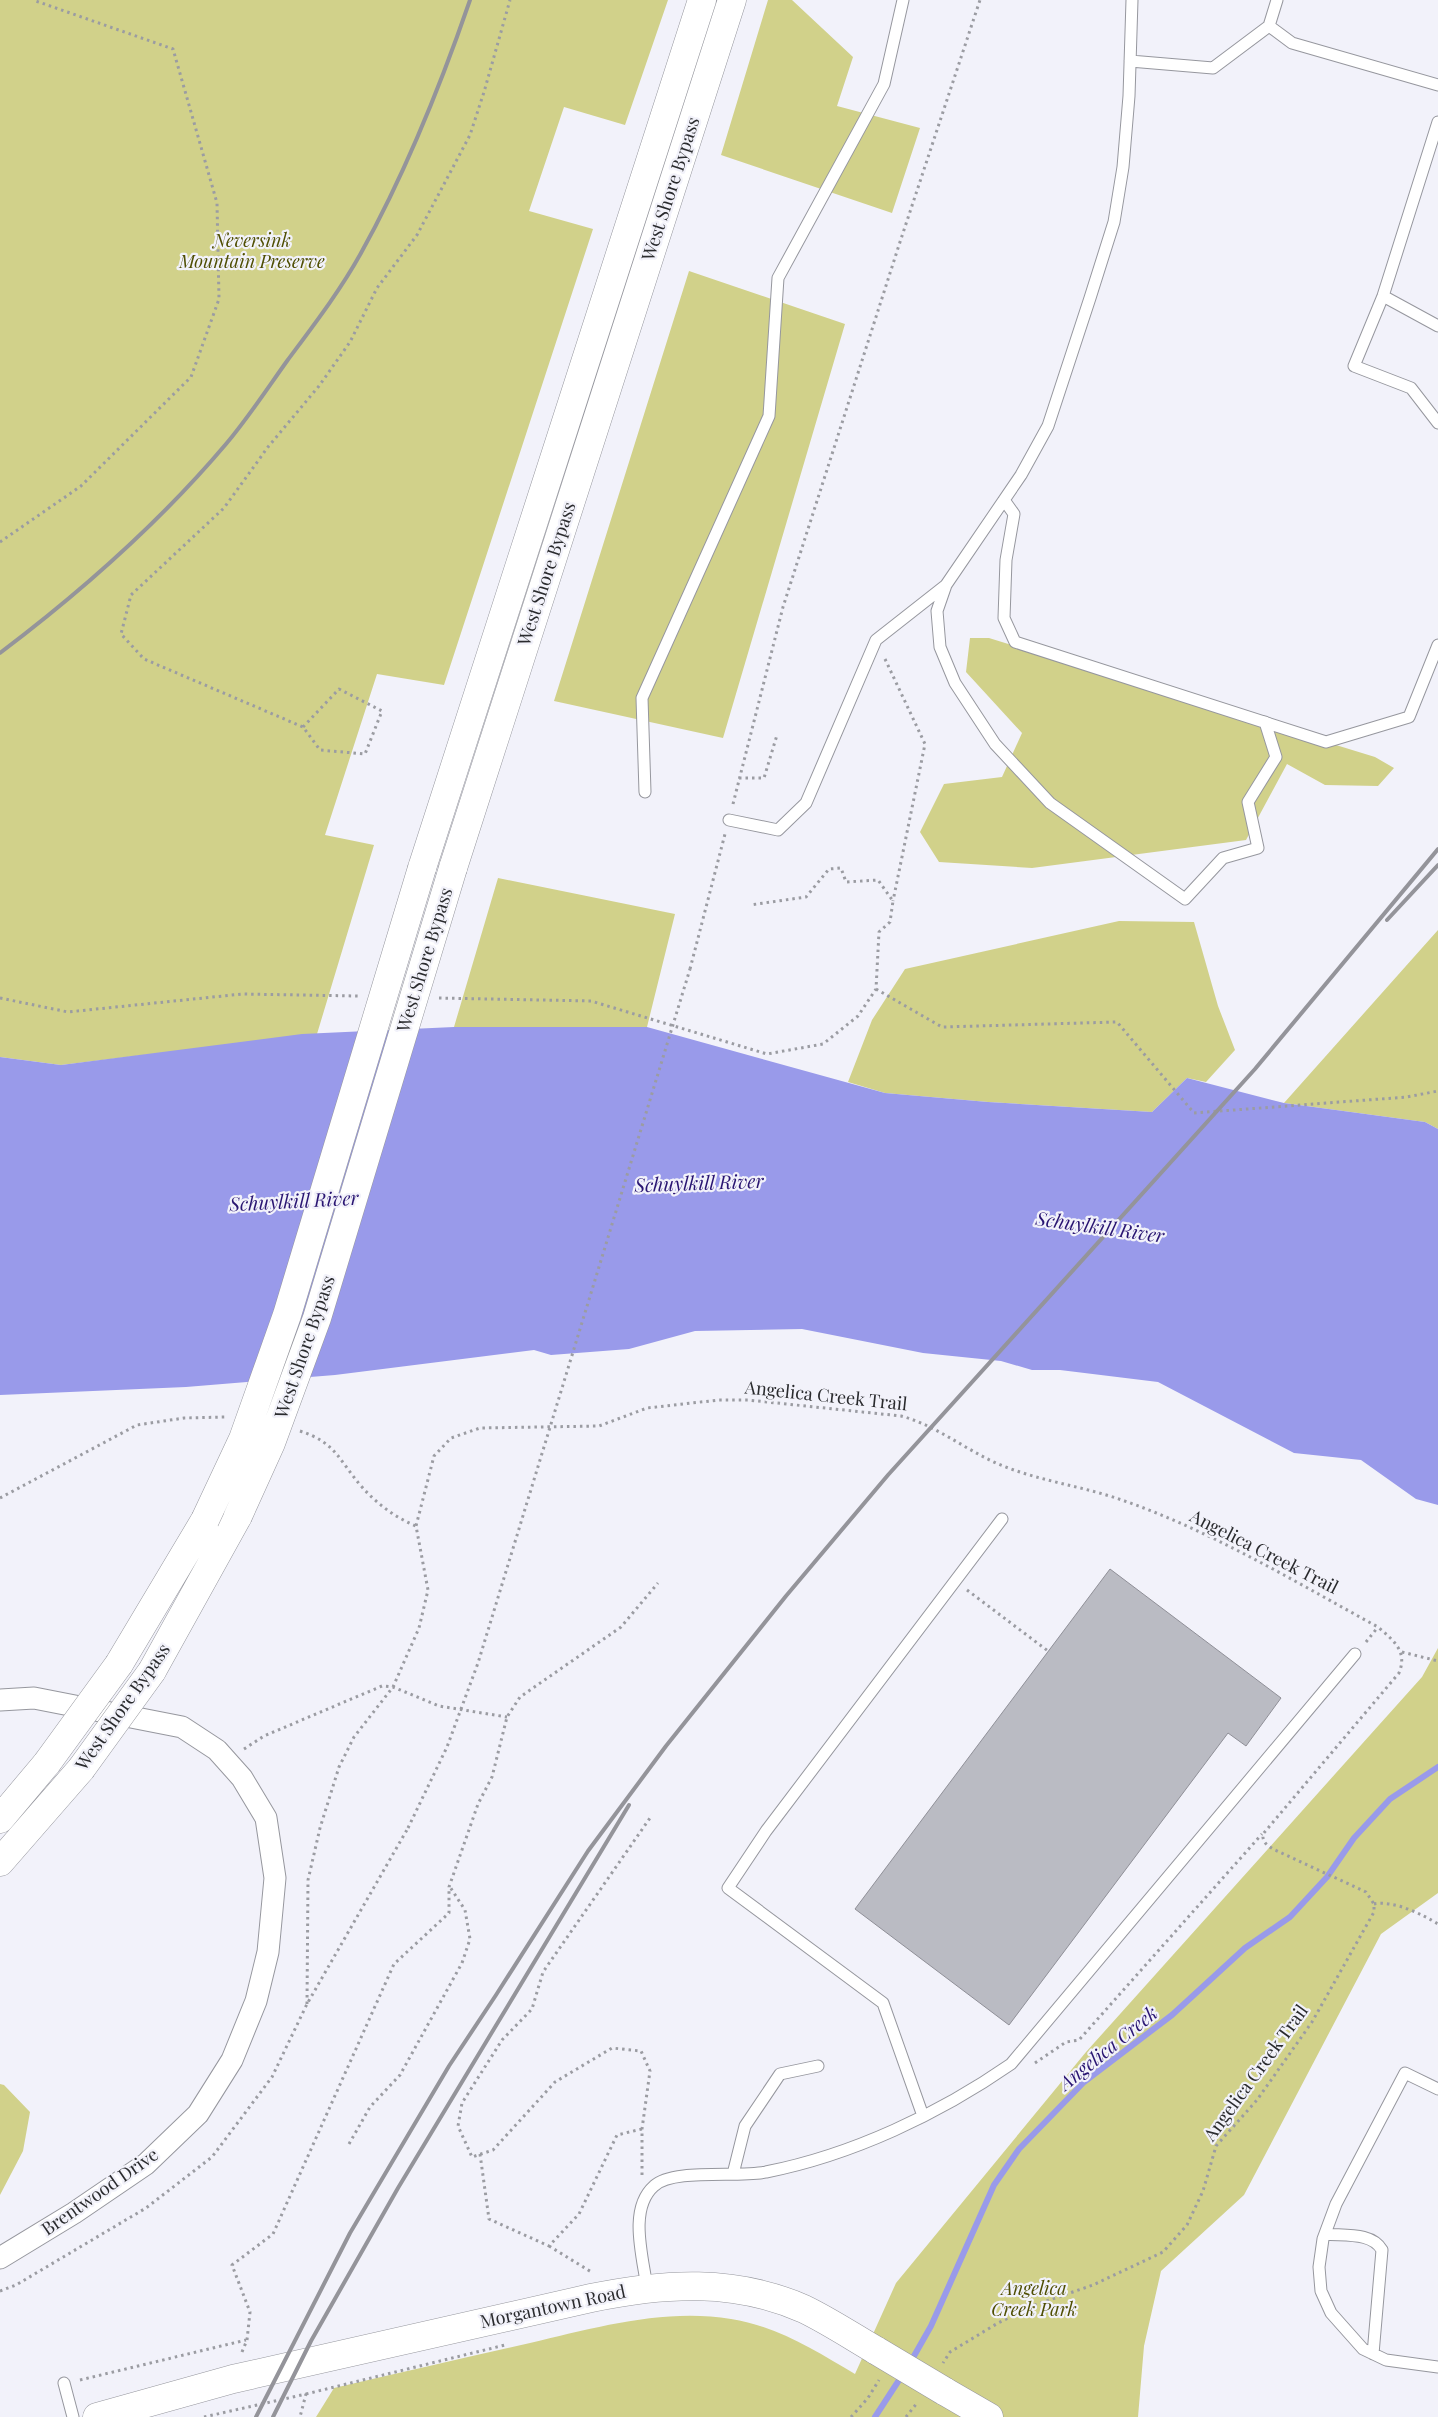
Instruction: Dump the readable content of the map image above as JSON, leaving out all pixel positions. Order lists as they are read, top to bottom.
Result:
{
  "streets": {
    "main road": ["West Shore Bypass", "Morgantown Road"],
    "street": ["Brentwood Drive"],
    "path": ["Angelica Creek Trail"]
  },
  "crossings": [
    ["Angelica Creek Trail", "Morgantown Road"]
  ],
  "water": ["Schuylkill River", "Angelica Creek"],
  "parks": ["Neversink Mountain Preserve", "Angelica Creek Park"]
}
